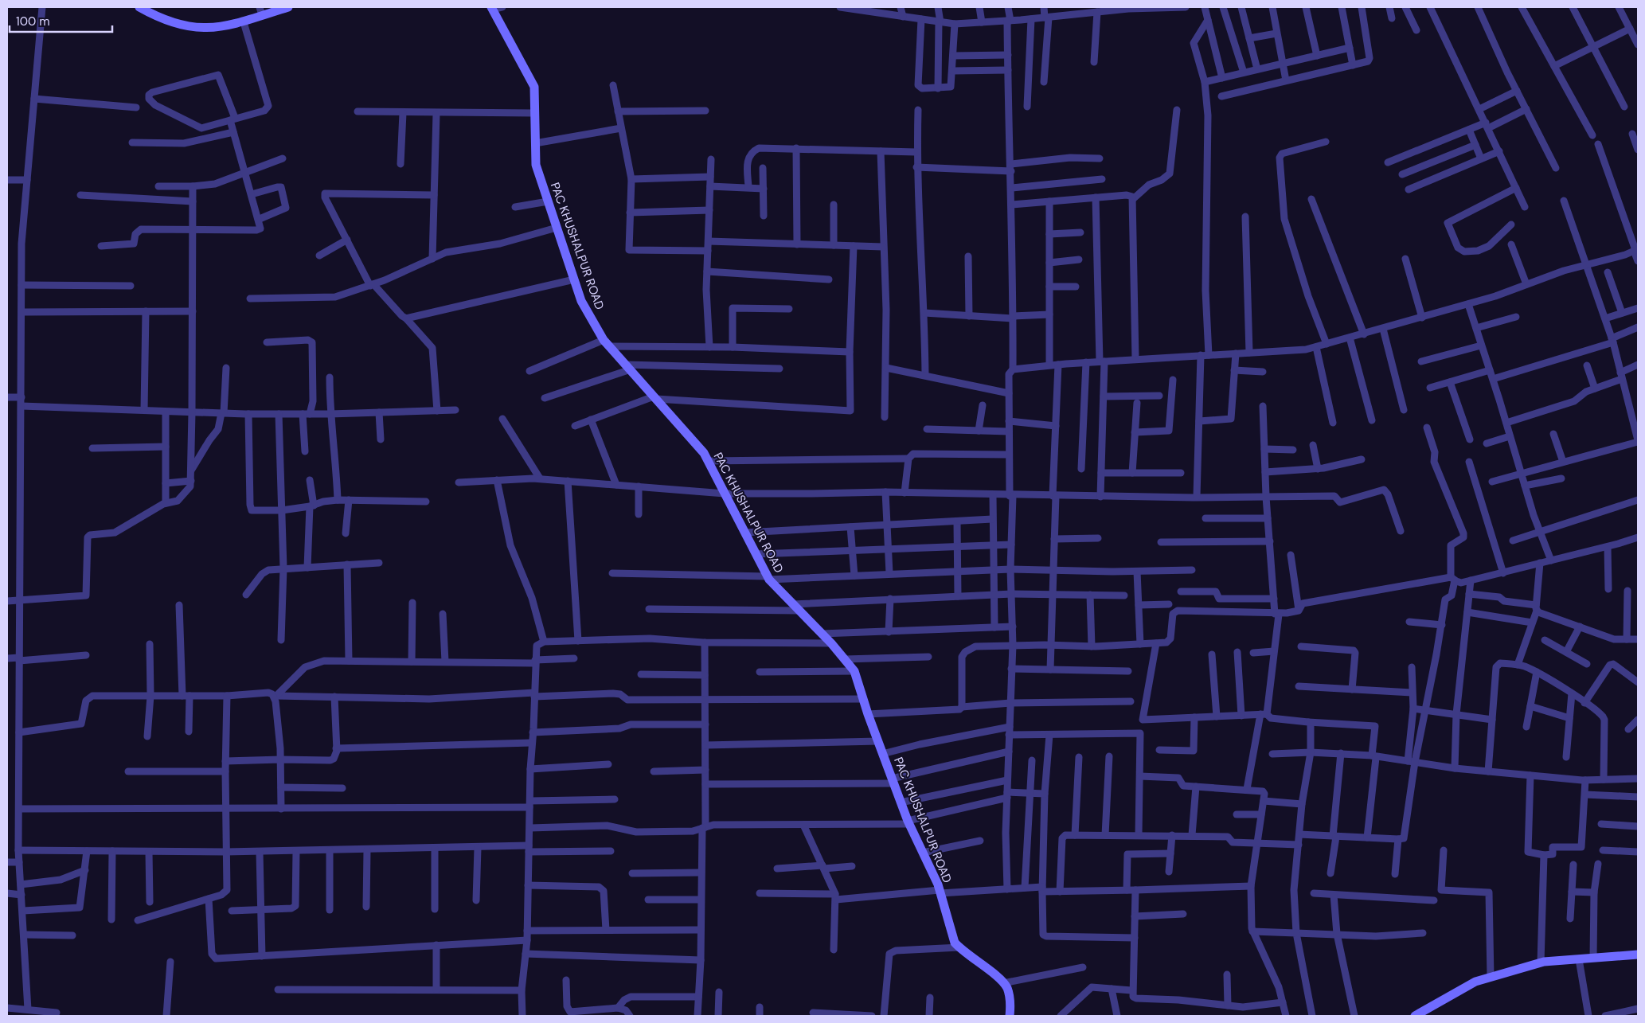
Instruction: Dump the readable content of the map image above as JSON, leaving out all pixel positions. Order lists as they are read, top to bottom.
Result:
{
  "streets": {
    "main road": ["PAC KHUSHALPUR ROAD"]
  },
  "scale_bar": "100 m"
}
